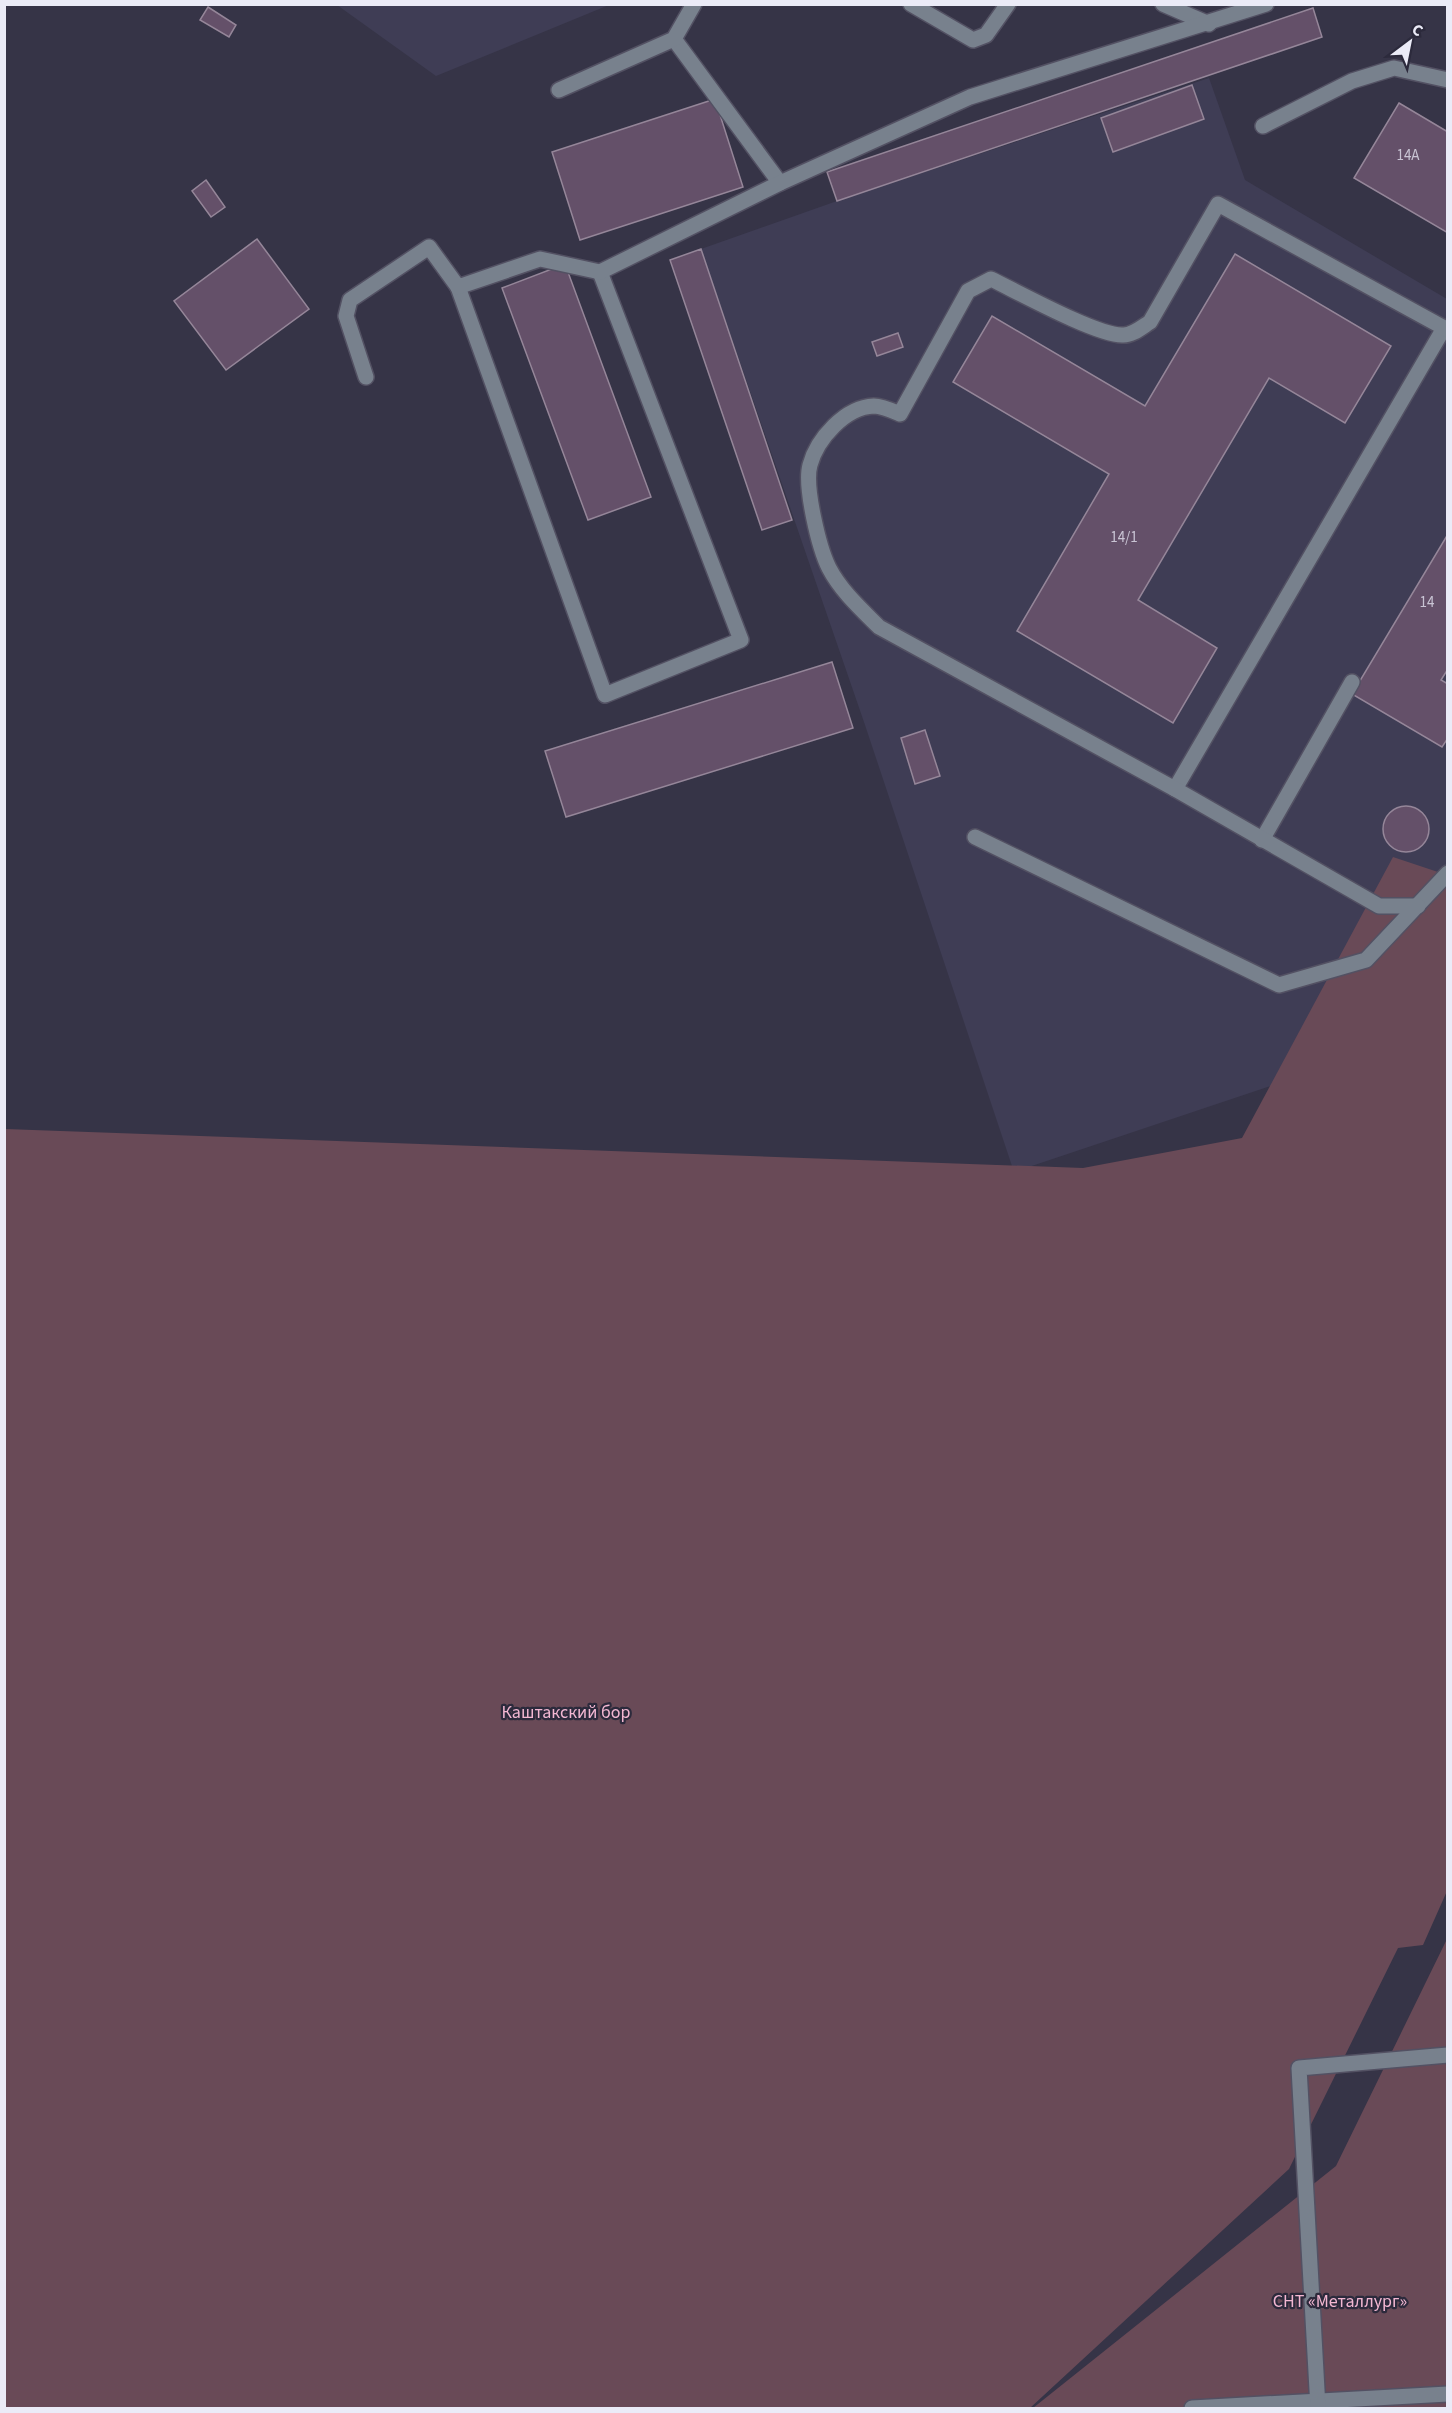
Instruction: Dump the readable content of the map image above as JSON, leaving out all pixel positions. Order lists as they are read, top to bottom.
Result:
{
  "parks": ["Каштакский бор", "СНТ «Металлург»"],
  "house_numbers": ["14А", "14/1", "14"],
  "north": "top right"
}
